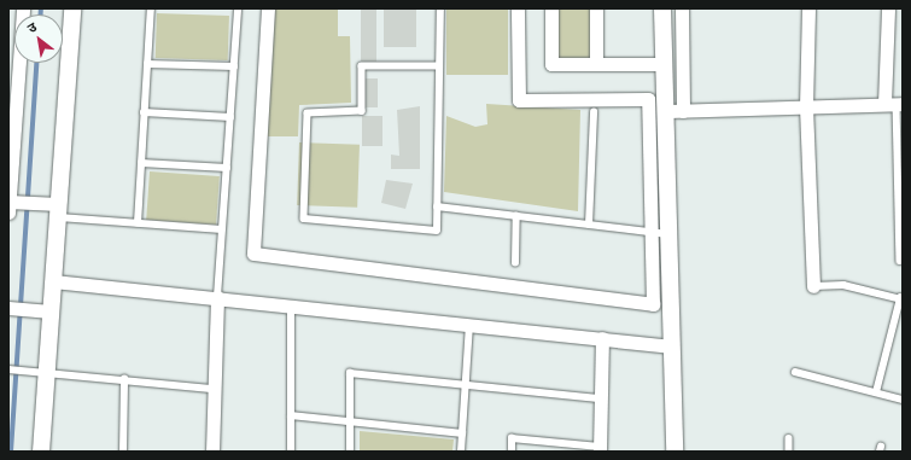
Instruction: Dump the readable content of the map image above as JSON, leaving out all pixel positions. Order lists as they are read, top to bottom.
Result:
{
  "north": "top left"
}
